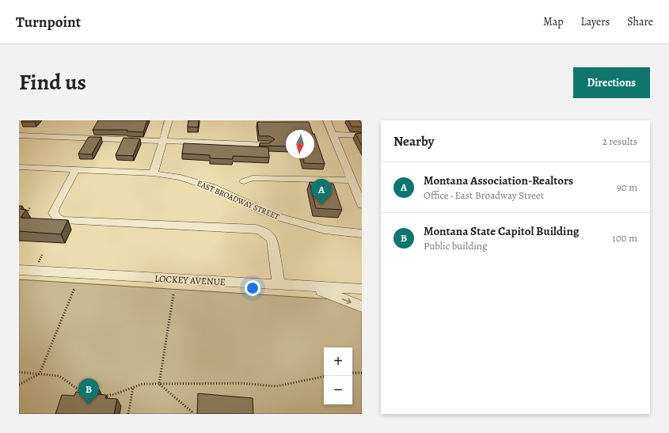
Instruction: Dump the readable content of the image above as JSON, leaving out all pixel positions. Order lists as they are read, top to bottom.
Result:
{
  "streets": {
    "street": ["EAST BROADWAY STREET", "LOCKEY AVENUE"]
  },
  "north": "bottom",
  "page": {
    "header": "Turnpoint",
    "nav": ["Map", "Layers", "Share"],
    "title": "Find us",
    "buttons": "Directions",
    "heading": ["Nearby", "2 results"],
    "list": [
      {
        "mark": "A",
        "name": "Montana Association-Realtors",
        "note": "Office · East Broadway Street",
        "value": "90 m"
      },
      {
        "mark": "B",
        "name": "Montana State Capitol Building",
        "note": "Public building",
        "value": "100 m"
      }
    ],
    "pins": ["A", "B"],
    "map_buttons": ["+", "−"]
  }
}
